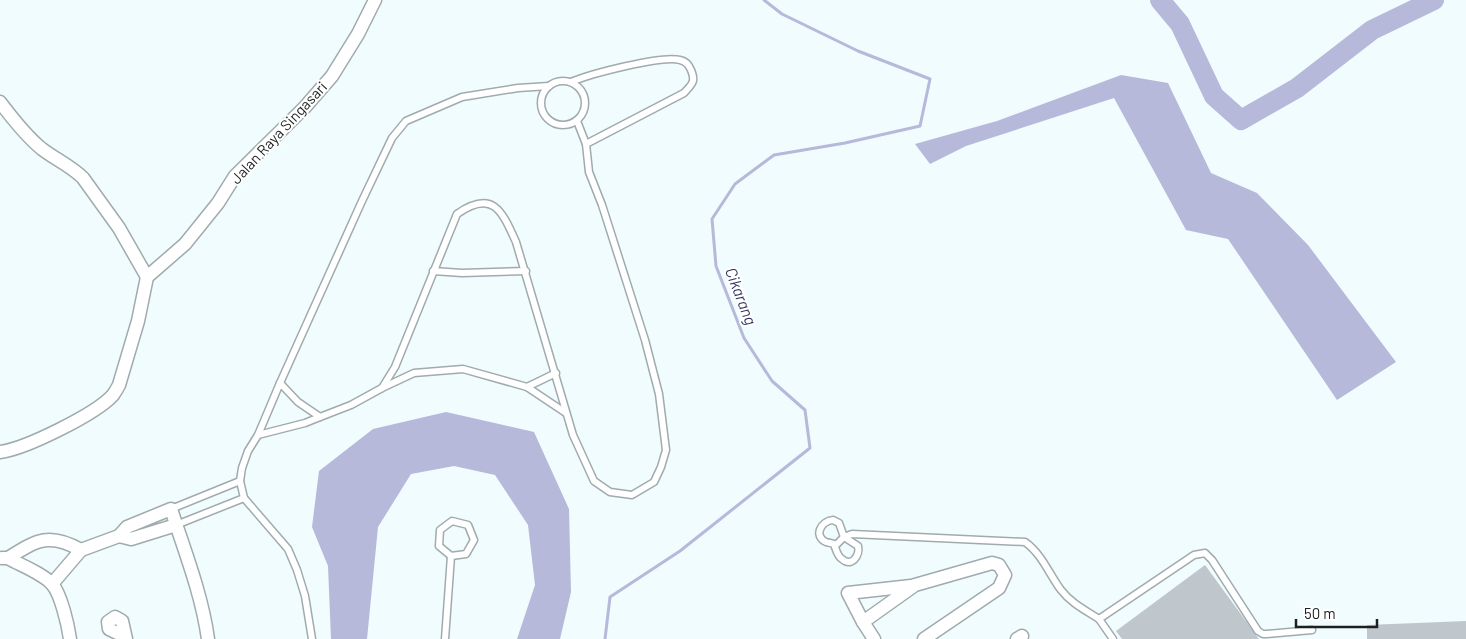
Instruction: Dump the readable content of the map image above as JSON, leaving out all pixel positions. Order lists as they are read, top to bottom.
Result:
{
  "streets": {
    "street": ["Jalan Raya Singasari"]
  },
  "water": ["Cikarang"],
  "scale_bar": "50 m"
}
